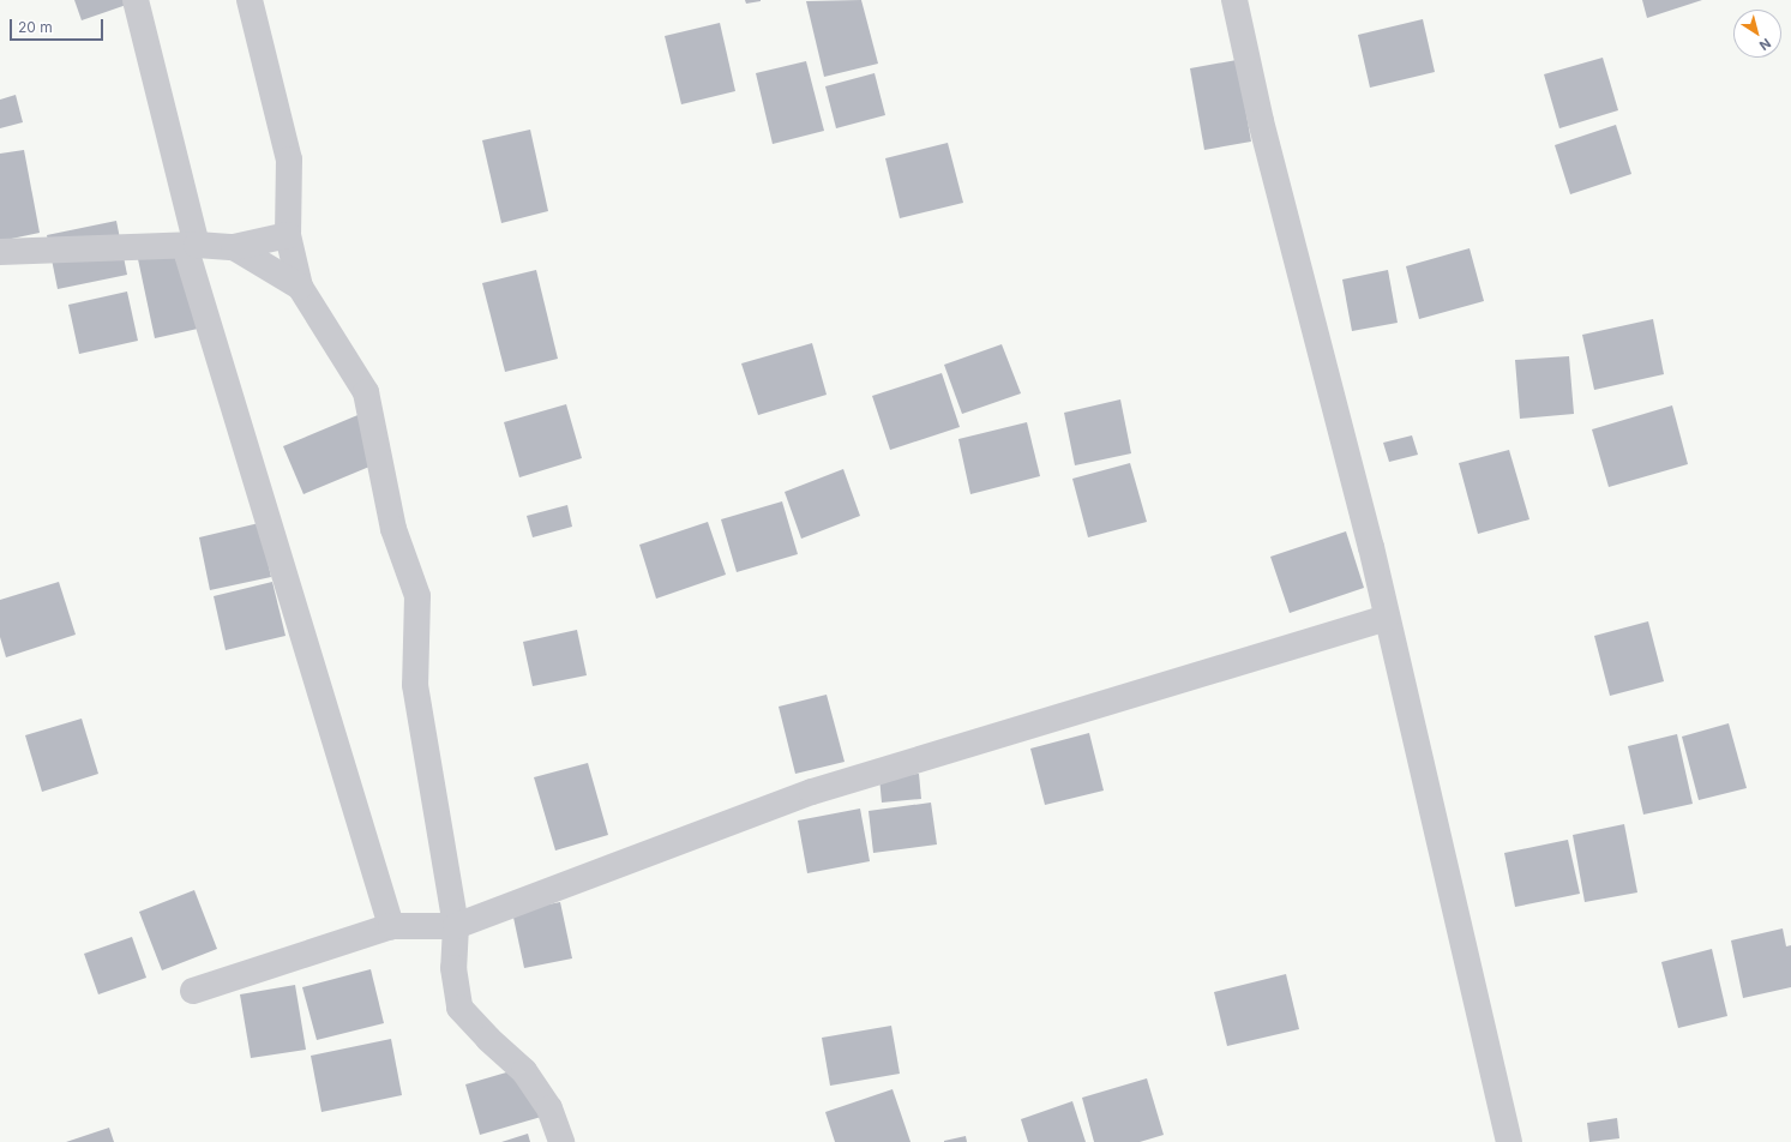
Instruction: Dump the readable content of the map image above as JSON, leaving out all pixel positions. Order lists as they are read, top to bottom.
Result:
{
  "scale_bar": "20 m",
  "north": "bottom right"
}
